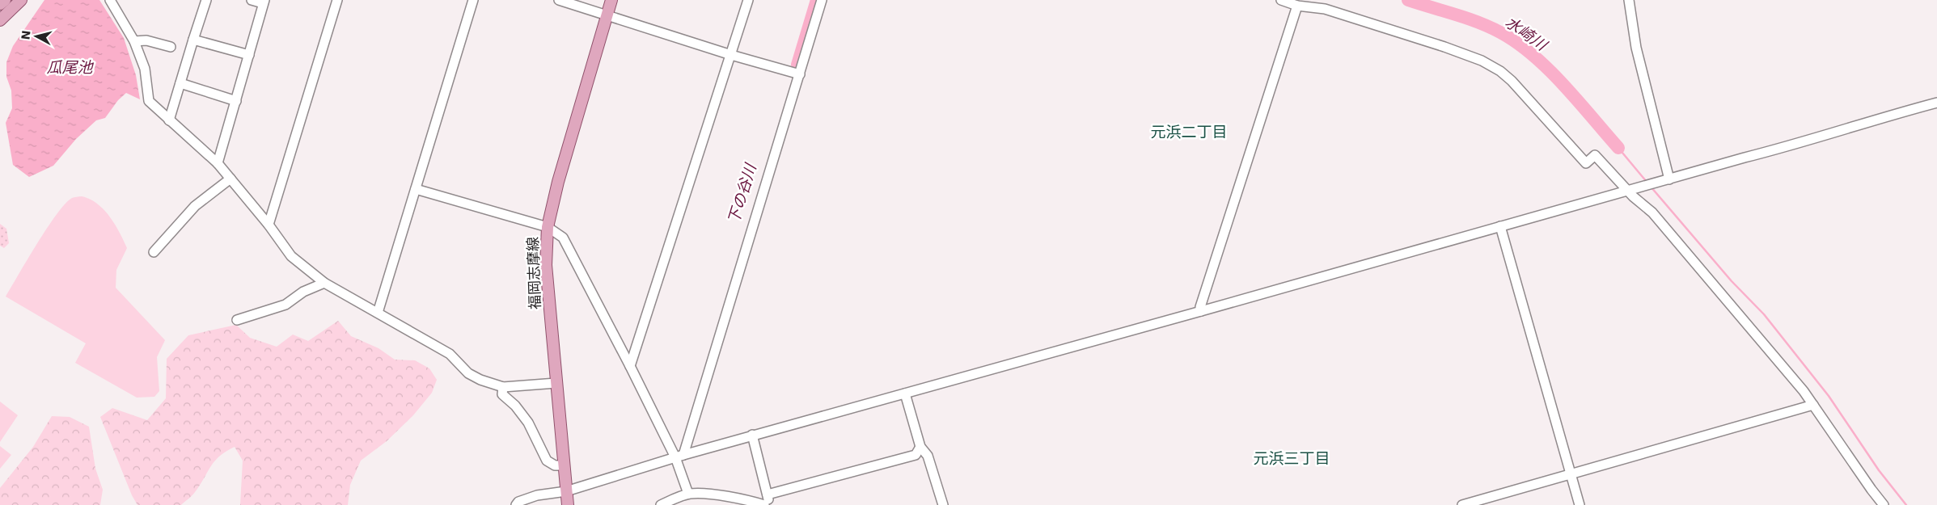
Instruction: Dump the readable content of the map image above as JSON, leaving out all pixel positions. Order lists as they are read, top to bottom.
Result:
{
  "streets": {
    "main road": ["福岡志摩線"]
  },
  "districts": ["元浜二丁目", "元浜三丁目"],
  "water": ["水崎川", "瓜尾池", "下の谷川"],
  "north": "left"
}
